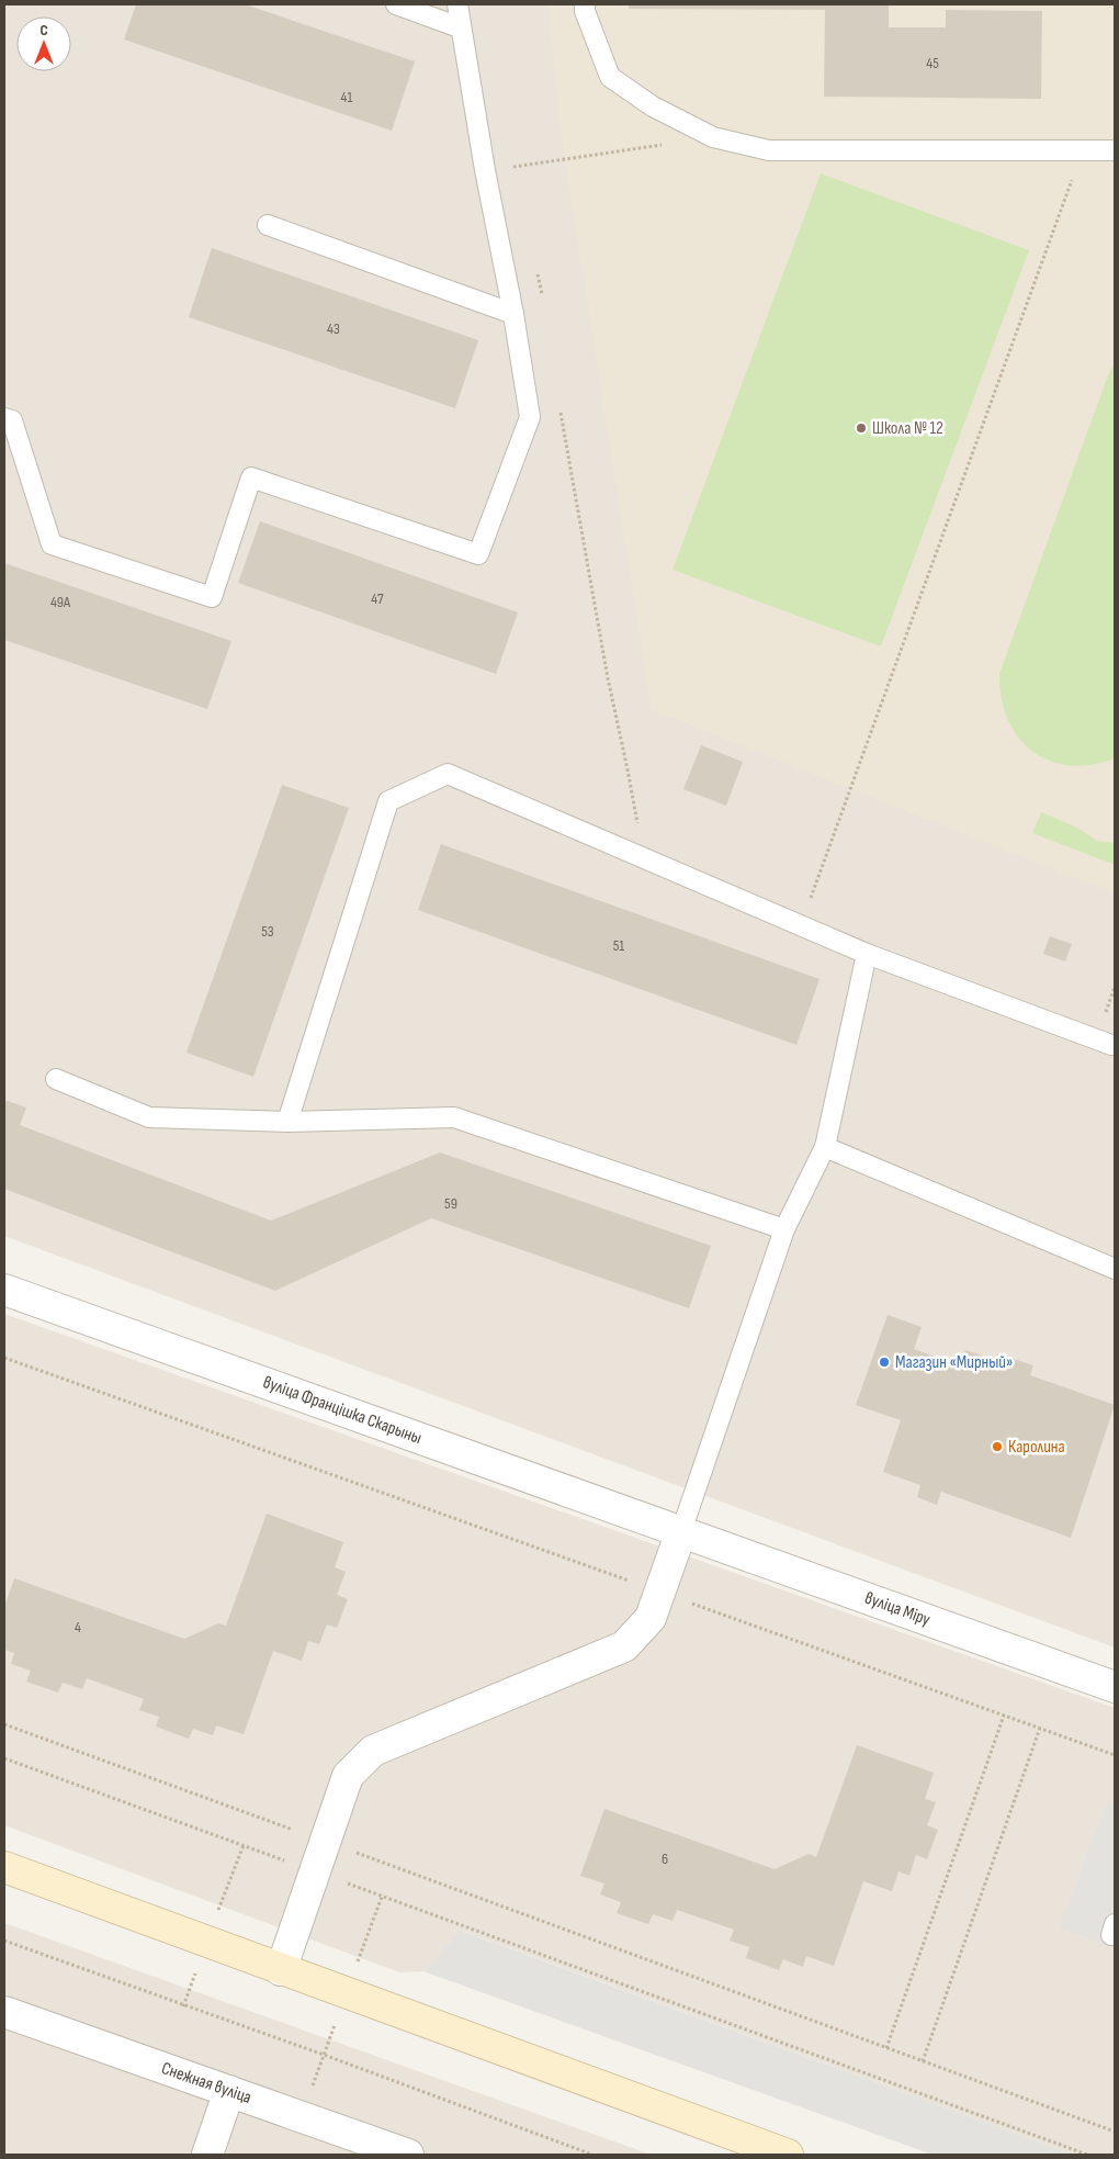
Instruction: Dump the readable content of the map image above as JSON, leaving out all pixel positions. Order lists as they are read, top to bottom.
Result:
{
  "streets": {
    "street": ["вуліца Францішка Скарыны", "вуліца Міру", "Снежная вуліца"]
  },
  "crossings": [
    ["вуліца Францішка Скарыны", "вуліца Міру"]
  ],
  "places": ["Школа № 12", "Магазин «Мирный»", "Каролина"],
  "house_numbers": [
    "45",
    "41",
    "43",
    "47",
    "49А",
    "53",
    "51",
    "59",
    "4",
    "6"
  ],
  "north": "top"
}
